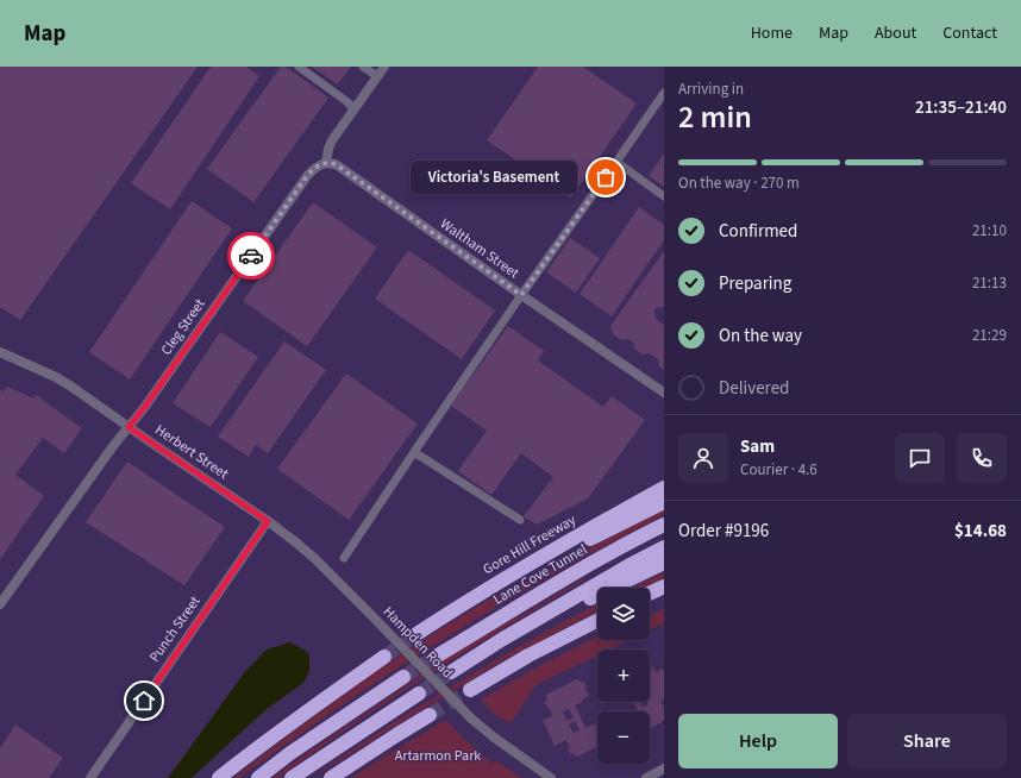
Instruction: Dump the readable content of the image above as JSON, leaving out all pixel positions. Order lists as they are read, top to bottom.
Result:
{
  "streets": {
    "highway": ["Gore Hill Freeway", "Lane Cove Tunnel"],
    "street": [
      "Waltham Street",
      "Cleg Street",
      "Herbert Street",
      "Punch Street",
      "Hampden Road"
    ]
  },
  "crossings": [
    ["Waltham Street", "Cleg Street"],
    ["Cleg Street", "Herbert Street"],
    ["Herbert Street", "Punch Street"],
    ["Herbert Street", "Hampden Road"],
    ["Punch Street", "Hampden Road"]
  ],
  "parks": ["Artarmon Park"],
  "places": ["Victoria's Basement"],
  "page": {
    "header": "Map",
    "nav": [
      "Home",
      "Map",
      "About",
      "Contact"
    ],
    "heading": ["2 min", "Arriving in", "21:35–21:40"],
    "panel": [
      "Sam",
      "Courier · 4.6",
      "Order #9196",
      "$14.68"
    ],
    "bar": "On the way · 270 m",
    "bubble": "Victoria's Basement",
    "list": [
      ["Confirmed", "21:10"],
      ["Preparing", "21:13"],
      ["On the way", "21:29"],
      "Delivered"
    ],
    "map_buttons": ["+", "−"],
    "buttons": ["Help", "Share"]
  }
}
